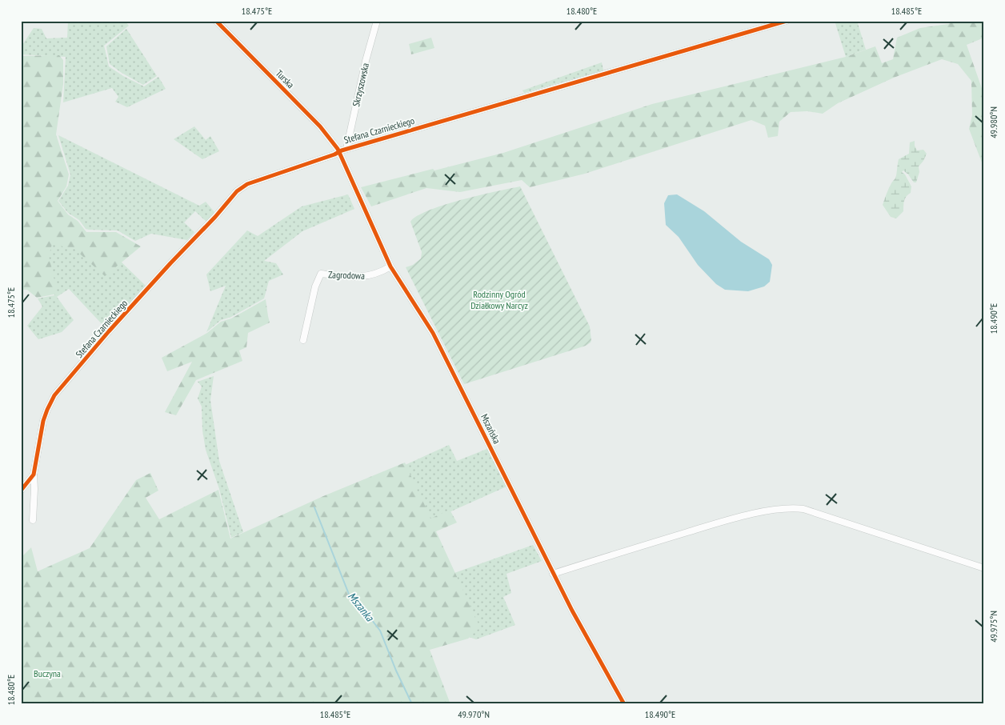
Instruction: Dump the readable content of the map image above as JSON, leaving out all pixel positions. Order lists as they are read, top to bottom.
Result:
{
  "streets": {
    "street": [
      "Turska",
      "Skrzyszowska",
      "Stefana Czarnieckiego",
      "Zagrodowa",
      "Mszańska"
    ]
  },
  "crossings": [
    ["Turska", "Stefana Czarnieckiego"],
    ["Turska", "Mszańska"],
    ["Skrzyszowska", "Stefana Czarnieckiego"],
    ["Zagrodowa", "Mszańska"]
  ],
  "water": ["Mszanka"],
  "parks": ["Rodzinny Ogród Działkowy Narcyz", "Buczyna"],
  "coordinates": [
    "18.475°E",
    "18.480°E",
    "18.485°E",
    "49.980°N",
    "18.490°E",
    "49.975°N",
    "49.970°N"
  ]
}
